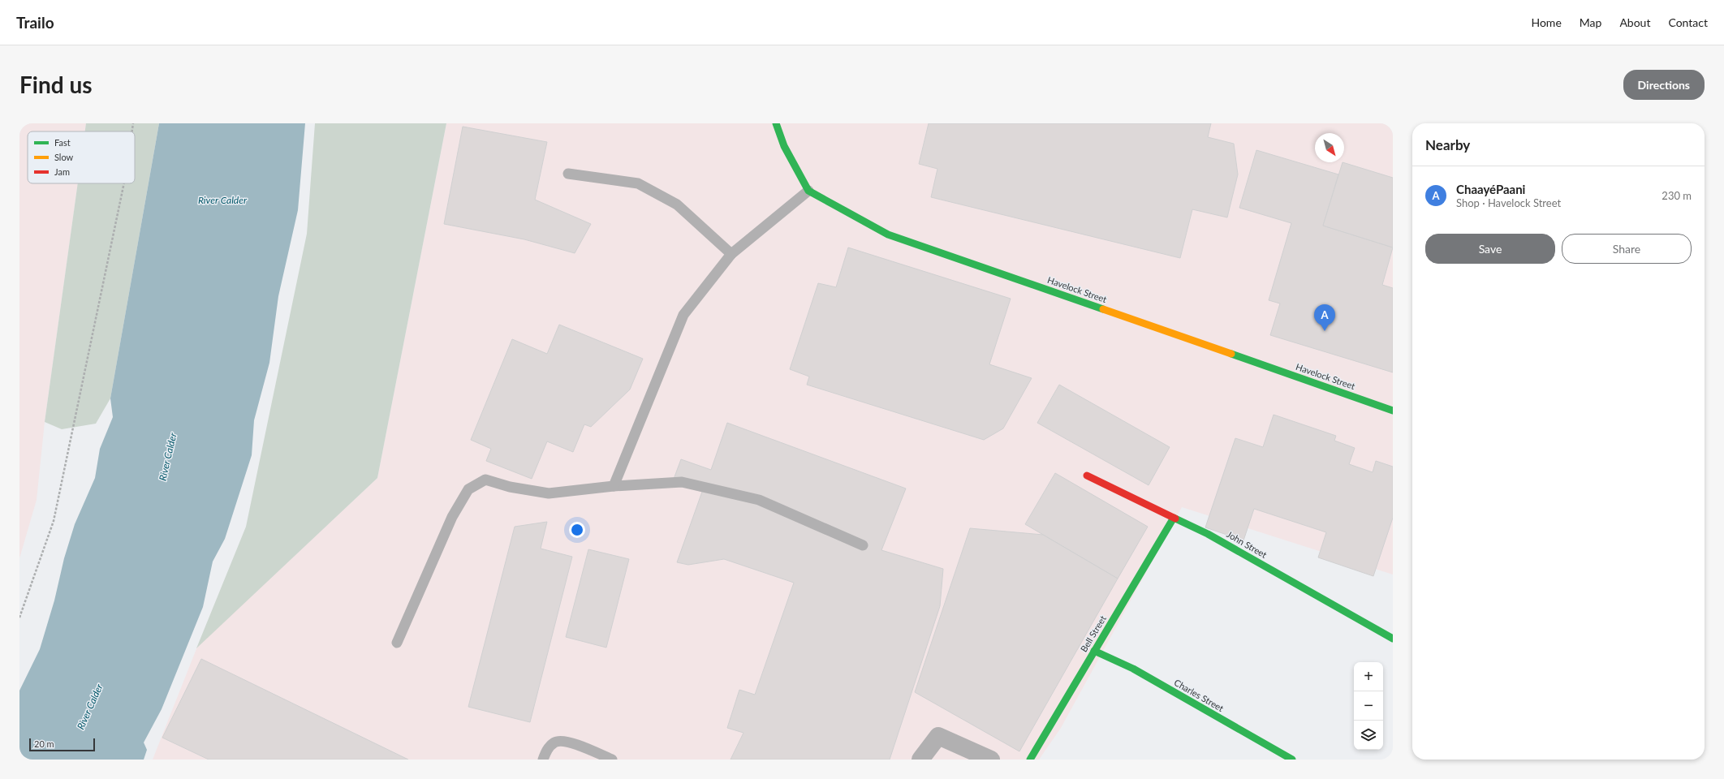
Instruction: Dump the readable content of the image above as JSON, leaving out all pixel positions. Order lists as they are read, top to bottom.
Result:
{
  "streets": {
    "street": [
      "Havelock Street",
      "John Street",
      "Bell Street",
      "Charles Street"
    ]
  },
  "crossings": [
    ["John Street", "Bell Street"],
    ["Bell Street", "Charles Street"]
  ],
  "water": ["River Calder"],
  "legend": ["Fast", "Slow", "Jam"],
  "scale_bar": "20 m",
  "north": "bottom right",
  "page": {
    "header": "Trailo",
    "nav": [
      "Home",
      "Map",
      "About",
      "Contact"
    ],
    "buttons": [
      "Directions",
      ["Save", "Share"]
    ],
    "title": "Find us",
    "heading": "Nearby",
    "list": [
      {
        "mark": "A",
        "name": "ChaayéPaani",
        "note": "Shop · Havelock Street",
        "value": "230 m"
      }
    ],
    "pins": "A",
    "map_buttons": ["+", "−"],
    "scale": "20 m"
  }
}
